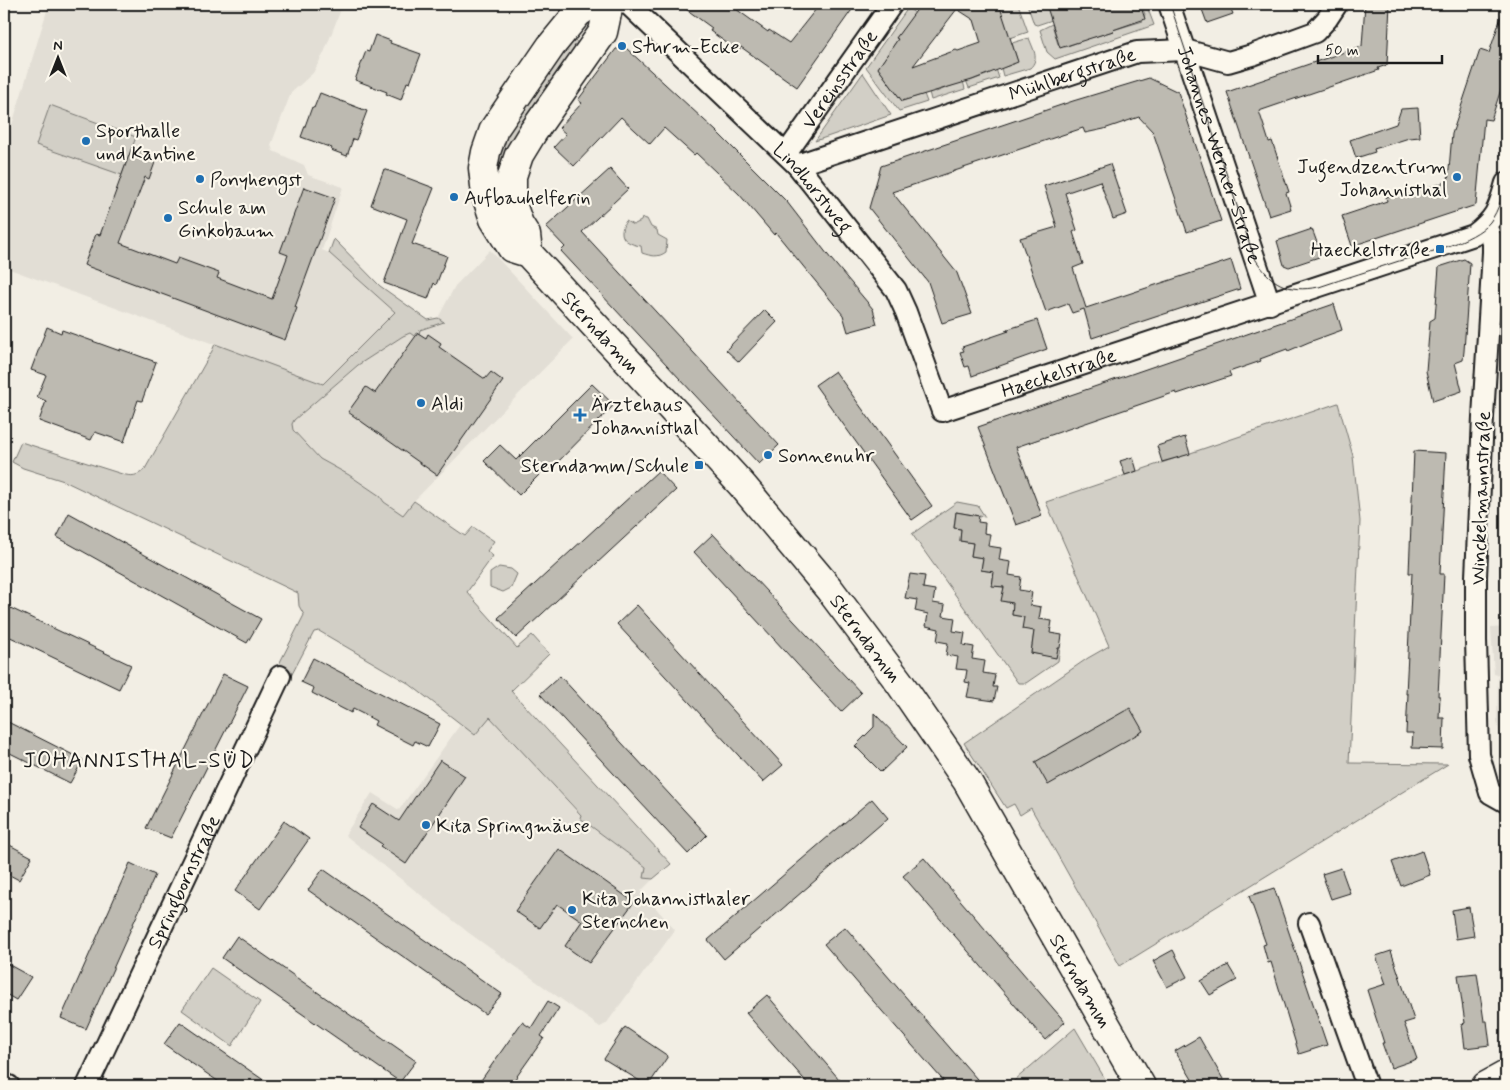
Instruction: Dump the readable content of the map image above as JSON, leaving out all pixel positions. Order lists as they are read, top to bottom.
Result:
{
  "streets": {
    "street": [
      "Mühlbergstraße",
      "Vereinsstraße",
      "Johannes-Werner-Straße",
      "Lindhorstweg",
      "Sterndamm",
      "Haeckelstraße",
      "Winckelmannstraße",
      "Springbornstraße"
    ]
  },
  "crossings": [
    ["Mühlbergstraße", "Vereinsstraße"],
    ["Mühlbergstraße", "Johannes-Werner-Straße"],
    ["Mühlbergstraße", "Lindhorstweg"],
    ["Vereinsstraße", "Lindhorstweg"],
    ["Johannes-Werner-Straße", "Haeckelstraße"],
    ["Lindhorstweg", "Haeckelstraße"],
    ["Haeckelstraße", "Winckelmannstraße"]
  ],
  "districts": ["JOHANNISTHAL-SÜD"],
  "places": {
    "other": [
      "Sturm-Ecke",
      "Sporthalle und Kantine",
      "Jugendzentrum Johannisthal",
      "Ponyhengst",
      "Aufbauhelferin",
      "Schule am Ginkobaum",
      "Aldi",
      "Sonnenuhr",
      "Kita Springmäuse",
      "Kita Johannisthaler Sternchen"
    ],
    "transit": ["Haeckelstraße", "Sterndamm/Schule"],
    "health": ["Ärztehaus Johannisthal"]
  },
  "scale_bar": "50 m",
  "north": "top"
}
